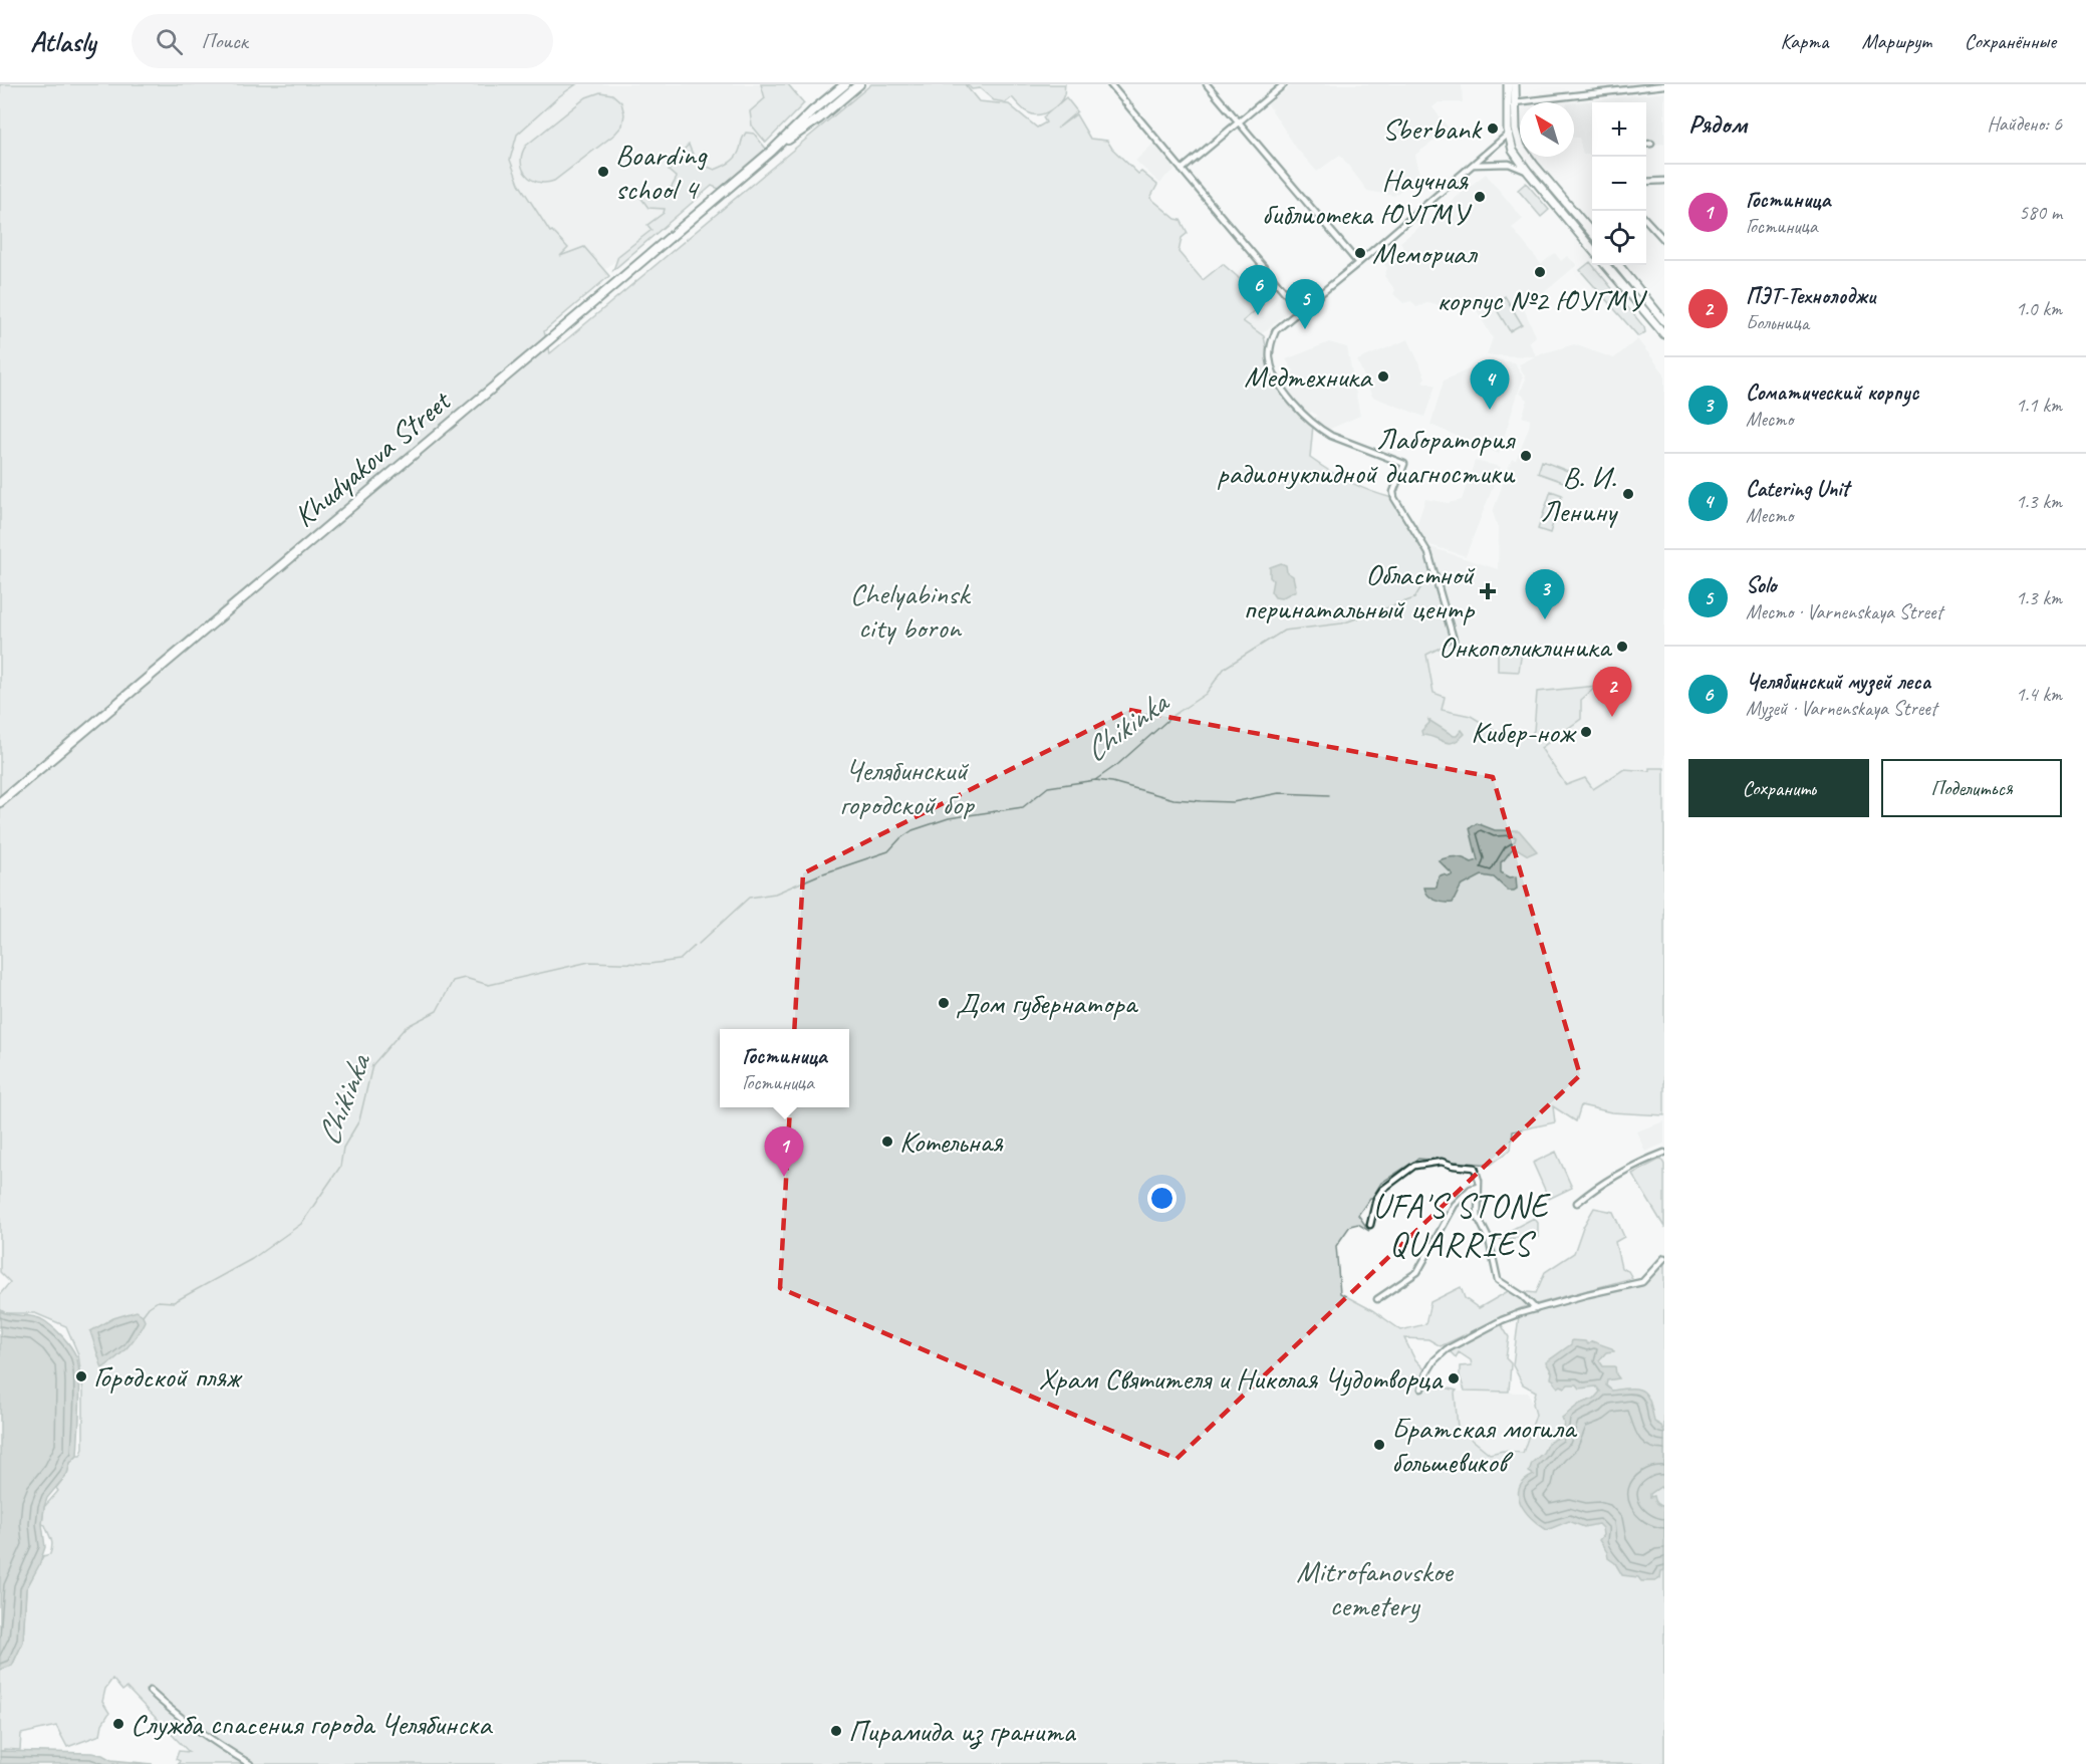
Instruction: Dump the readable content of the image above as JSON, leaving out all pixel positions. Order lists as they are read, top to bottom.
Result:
{
  "streets": {
    "main road": ["Khudyakova Street"]
  },
  "districts": ["UFA'S STONE QUARRIES"],
  "water": ["Chikinka"],
  "parks": ["Chelyabinsk city boron", "Челябинский городской бор", "Mitrofanovskoe cemetery"],
  "places": {
    "other": [
      "Sberbank",
      "Boarding school 4",
      "Научная библиотека ЮУГМУ",
      "Мемориал",
      "корпус №2 ЮУГМУ",
      "Медтехника",
      "Лаборатория радионуклидной диагностики",
      "В. И. Ленину",
      "Онкополиклиника",
      "Кибер-нож",
      "Дом губернатора",
      "Котельная",
      "Городской пляж",
      "Храм Святителя и Николая Чудотворца",
      "Братская могила большевиков",
      "Служба спасения города Челябинска",
      "Пирамида из гранита"
    ],
    "health": ["Областной перинатальный центр"]
  },
  "north": "top left",
  "page": {
    "header": "Atlasly",
    "search": "Поиск",
    "nav": ["Карта", "Маршрут", "Сохранённые"],
    "heading": ["Рядом", "Найдено: 6"],
    "map_buttons": ["+", "−"],
    "list": [
      {
        "mark": "1",
        "name": "Гостиница",
        "note": "Гостиница",
        "value": "580 m"
      },
      {
        "mark": "2",
        "name": "ПЭТ-Технолоджи",
        "note": "Больница",
        "value": "1.0 km"
      },
      {
        "mark": "3",
        "name": "Соматический корпус",
        "note": "Место",
        "value": "1.1 km"
      },
      {
        "mark": "4",
        "name": "Catering Unit",
        "note": "Место",
        "value": "1.3 km"
      },
      {
        "mark": "5",
        "name": "Solo",
        "note": "Место · Varnenskaya Street",
        "value": "1.3 km"
      },
      {
        "mark": "6",
        "name": "Челябинский музей леса",
        "note": "Музей · Varnenskaya Street",
        "value": "1.4 km"
      }
    ],
    "pins": [
      "6",
      "5",
      "4",
      "3",
      "2",
      "1"
    ],
    "buttons": ["Сохранить", "Поделиться"],
    "popup": ["Гостиница", "Гостиница"]
  }
}
